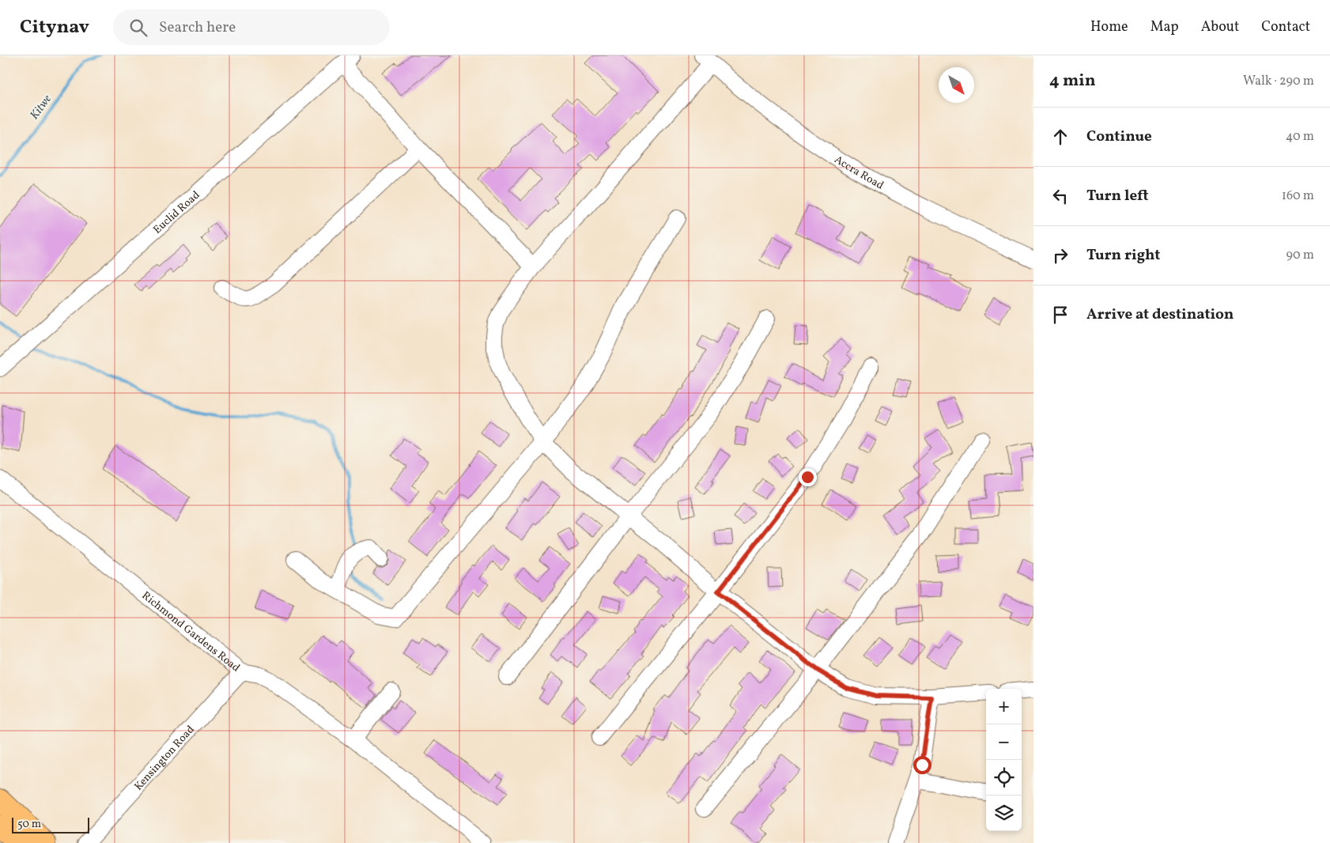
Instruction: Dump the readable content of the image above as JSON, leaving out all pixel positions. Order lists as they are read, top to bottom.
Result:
{
  "streets": {
    "street": [
      "Accra Road",
      "Euclid Road",
      "Richmond Gardens Road",
      "Kensington Road"
    ]
  },
  "crossings": [
    ["Richmond Gardens Road", "Kensington Road"]
  ],
  "water": ["Kitwe"],
  "scale_bar": "50 m",
  "north": "bottom right",
  "page": {
    "header": "Citynav",
    "search": "Search here",
    "nav": [
      "Home",
      "Map",
      "About",
      "Contact"
    ],
    "heading": ["4 min", "Walk · 290 m"],
    "list": [
      ["Continue", "40 m"],
      ["Turn left", "160 m"],
      ["Turn right", "90 m"],
      "Arrive at destination"
    ],
    "map_buttons": ["+", "−"],
    "scale": "50 m"
  }
}
